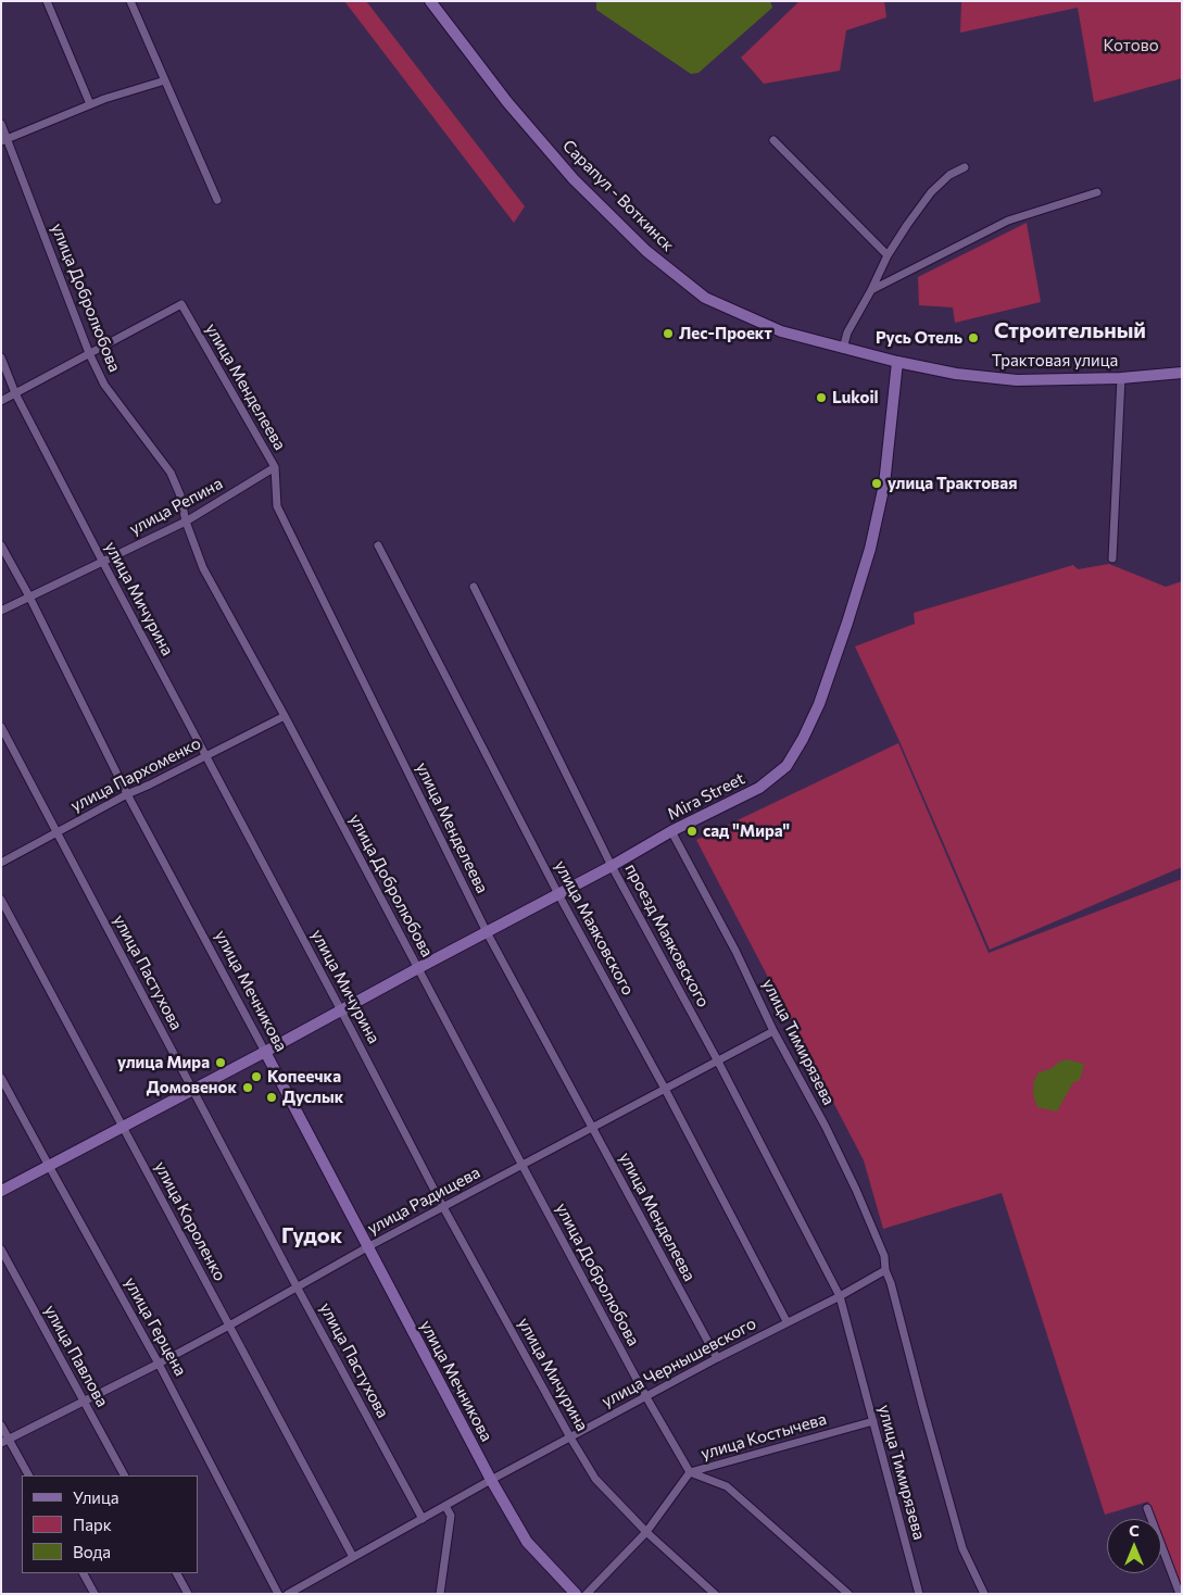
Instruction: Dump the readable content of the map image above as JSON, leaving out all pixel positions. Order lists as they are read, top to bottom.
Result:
{
  "streets": {
    "main road": [
      "Сарапул - Воткинск",
      "Трактовая улица",
      "Mira Street",
      "улица Мечникова"
    ],
    "street": [
      "улица Добролюбова",
      "улица Менделеева",
      "улица Репина",
      "улица Мичурина",
      "улица Пархоменко",
      "улица Маяковского",
      "проезд Маяковского",
      "улица Пастухова",
      "улица Тимирязева",
      "улица Радищева",
      "улица Короленко",
      "улица Герцена",
      "улица Павлова",
      "улица Чернышевского",
      "улица Костычева"
    ]
  },
  "crossings": [
    ["Сарапул - Воткинск", "Трактовая улица"],
    ["Сарапул - Воткинск", "Mira Street"],
    ["улица Добролюбова", "улица Менделеева"],
    ["улица Добролюбова", "улица Репина"],
    ["улица Добролюбова", "улица Пархоменко"],
    ["улица Добролюбова", "Mira Street"],
    ["улица Добролюбова", "улица Радищева"],
    ["улица Добролюбова", "улица Чернышевского"],
    ["улица Добролюбова", "улица Костычева"],
    ["Трактовая улица", "Mira Street"],
    ["улица Менделеева", "улица Репина"],
    ["улица Менделеева", "Mira Street"],
    ["улица Менделеева", "улица Радищева"],
    ["улица Менделеева", "улица Чернышевского"],
    ["улица Репина", "улица Мичурина"],
    ["улица Репина", "улица Мечникова"],
    ["улица Мичурина", "улица Пархоменко"],
    ["улица Мичурина", "Mira Street"],
    ["улица Мичурина", "улица Радищева"],
    ["улица Мичурина", "улица Чернышевского"],
    ["улица Мичурина", "улица Костычева"],
    ["улица Пархоменко", "улица Пастухова"],
    ["улица Пархоменко", "улица Мечникова"],
    ["Mira Street", "улица Маяковского"],
    ["Mira Street", "проезд Маяковского"],
    ["Mira Street", "улица Мечникова"],
    ["Mira Street", "улица Тимирязева"],
    ["улица Маяковского", "улица Радищева"],
    ["улица Маяковского", "улица Чернышевского"],
    ["проезд Маяковского", "улица Тимирязева"],
    ["проезд Маяковского", "улица Радищева"],
    ["проезд Маяковского", "улица Чернышевского"],
    ["улица Пастухова", "улица Радищева"],
    ["улица Пастухова", "улица Чернышевского"],
    ["улица Мечникова", "улица Радищева"],
    ["улица Мечникова", "улица Чернышевского"],
    ["улица Тимирязева", "улица Радищева"],
    ["улица Тимирязева", "улица Чернышевского"],
    ["улица Тимирязева", "улица Костычева"],
    ["улица Радищева", "улица Короленко"],
    ["улица Радищева", "улица Герцена"],
    ["улица Радищева", "улица Павлова"],
    ["улица Короленко", "улица Чернышевского"]
  ],
  "districts": ["Строительный", "Гудок"],
  "parks": ["Котово"],
  "places": [
    "Лес-Проект",
    "Русь Отель",
    "Lukoil",
    "улица Трактовая",
    "сад \"Мира\"",
    "улица Мира",
    "Копеечка",
    "Домовенок",
    "Дуслык"
  ],
  "legend": ["Улица", "Парк", "Вода"],
  "north": "top"
}
